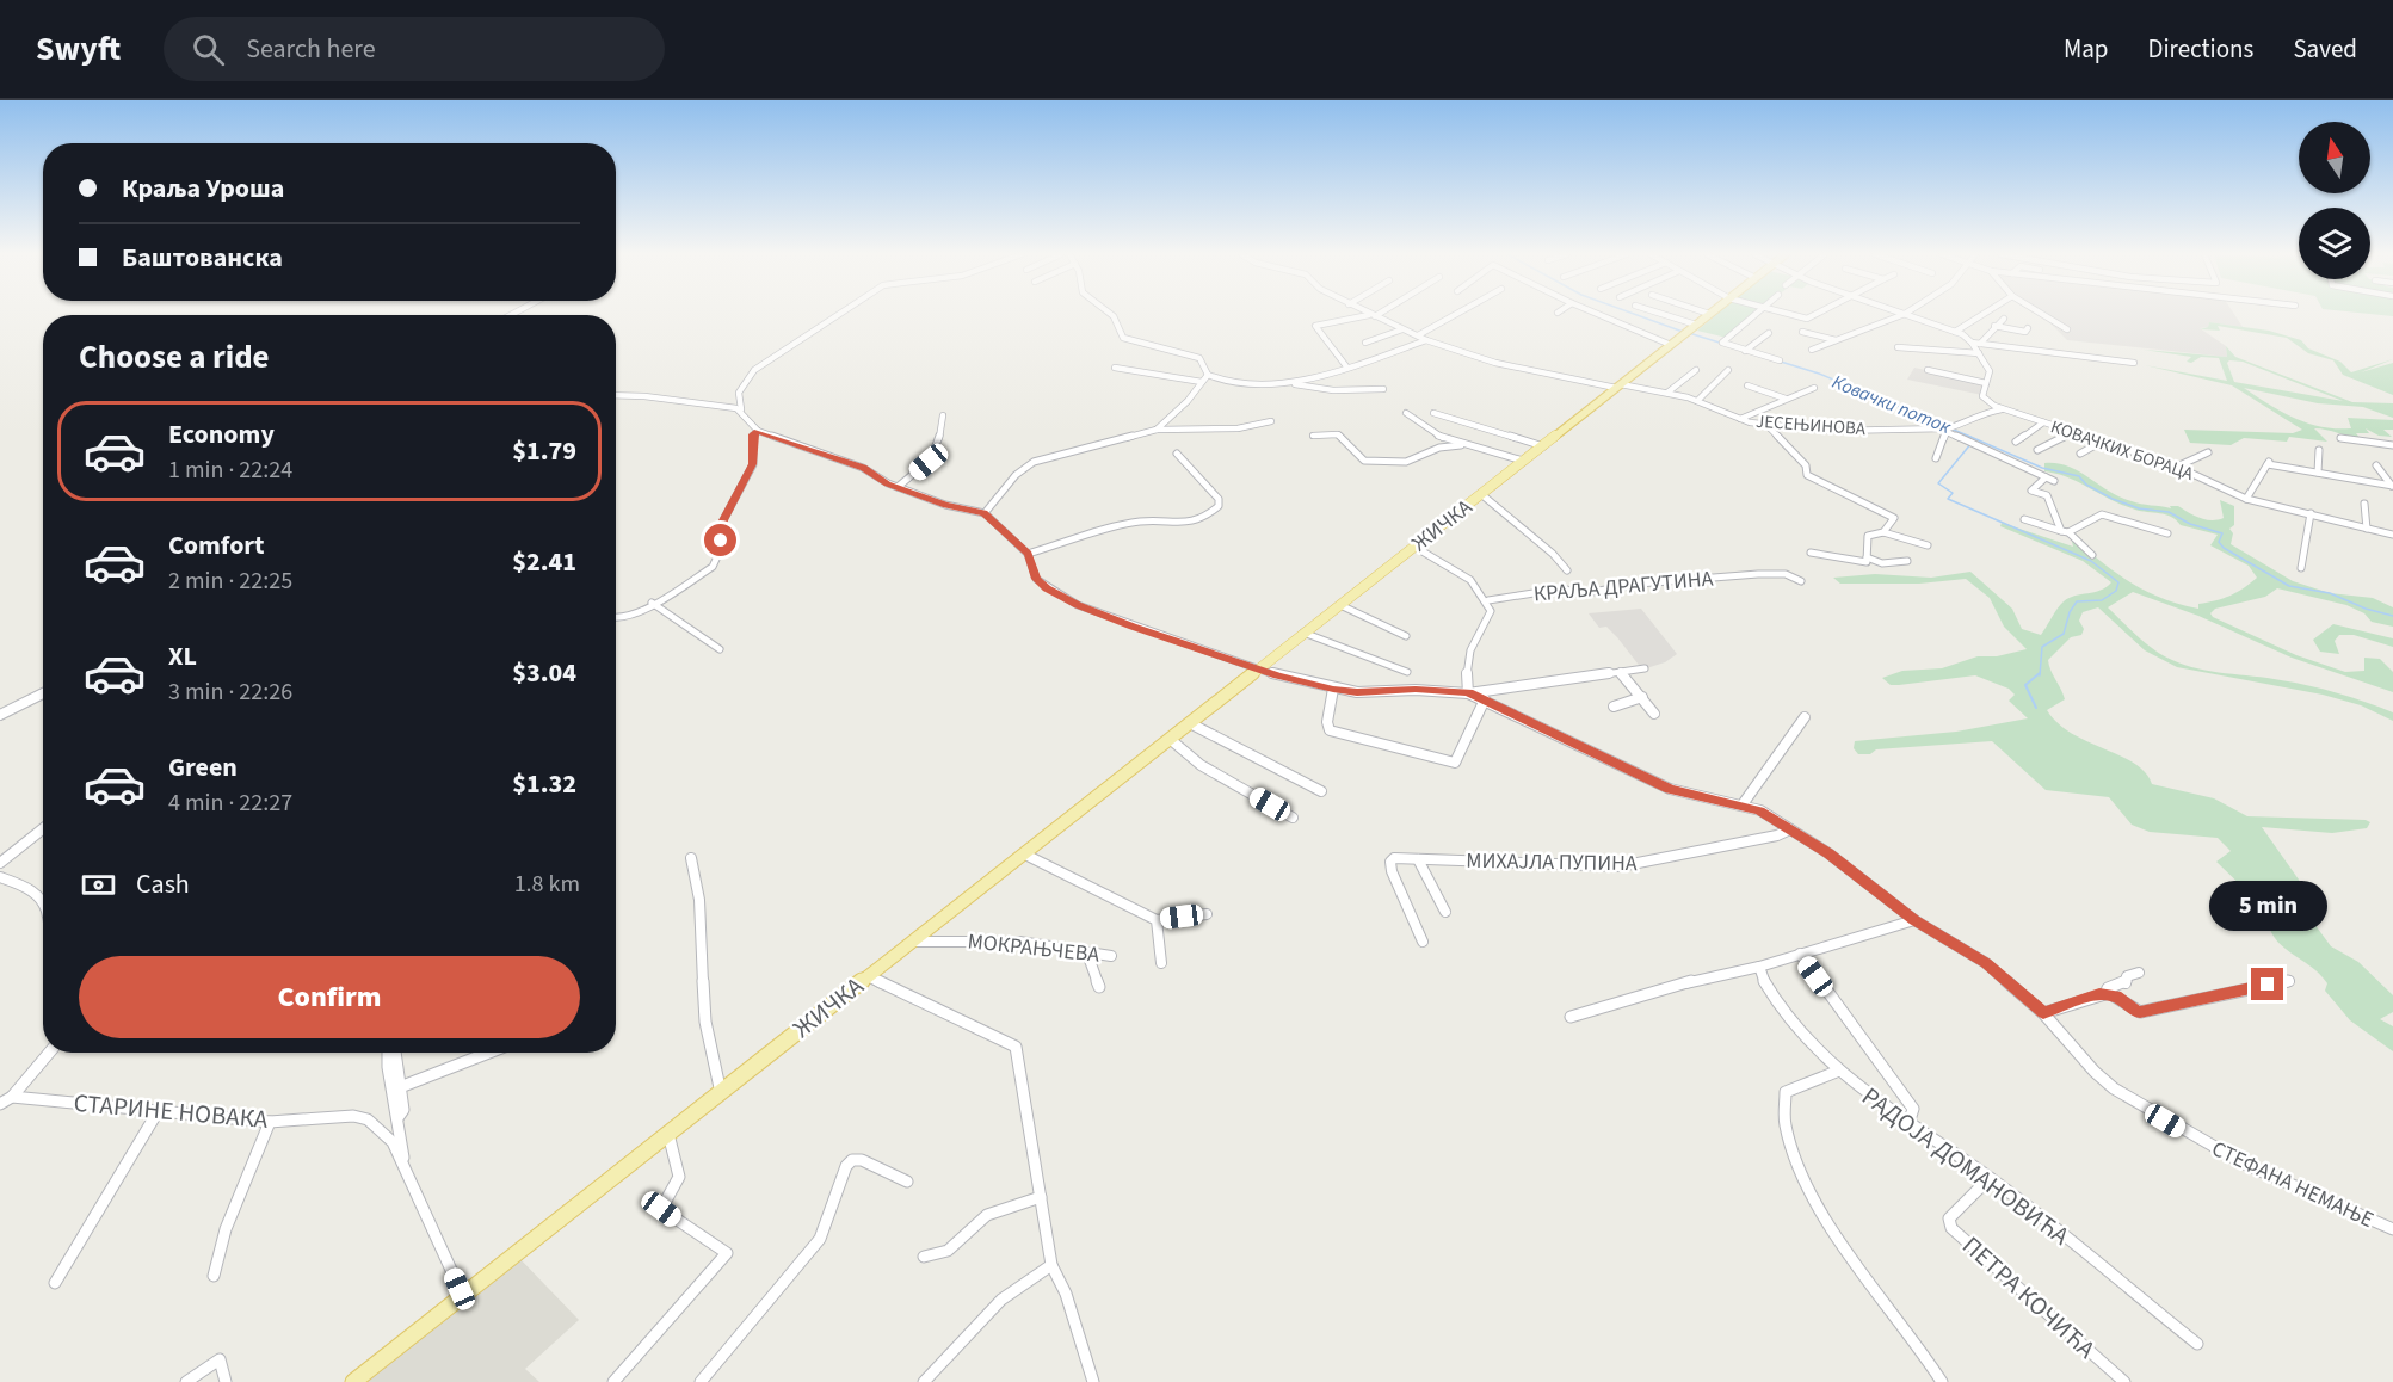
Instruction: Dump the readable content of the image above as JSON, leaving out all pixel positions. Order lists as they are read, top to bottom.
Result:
{
  "streets": {
    "main road": ["ЖИЧКА"],
    "street": [
      "ЈЕСЕЊИНОВА",
      "КОВАЧКИХ БОРАЦА",
      "КРАЉА ДРАГУТИНА",
      "МИХАЈЛА ПУПИНА",
      "МОКРАЊЧЕВА",
      "СТАРИНЕ НОВАКА",
      "РАДОЈА ДОМАНОВИЋА",
      "СТЕФАНА НЕМАЊЕ",
      "ПЕТРА КОЧИЋА"
    ]
  },
  "crossings": [
    ["ЈЕСЕЊИНОВА", "КОВАЧКИХ БОРАЦА"],
    ["ЈЕСЕЊИНОВА", "ЖИЧКА"],
    ["ЖИЧКА", "МОКРАЊЧЕВА"],
    ["ЖИЧКА", "СТАРИНЕ НОВАКА"],
    ["ЖИЧКА", "СТЕФАНА НЕМАЊЕ"],
    ["МИХАЈЛА ПУПИНА", "СТЕФАНА НЕМАЊЕ"],
    ["РАДОЈА ДОМАНОВИЋА", "ПЕТРА КОЧИЋА"]
  ],
  "water": ["Ковачки поток"],
  "north": "top",
  "page": {
    "header": "Swyft",
    "search": "Search here",
    "nav": ["Map", "Directions", "Saved"],
    "banner": ["Краља Уроша", "Баштованска"],
    "heading": "Choose a ride",
    "list": [
      {
        "name": "Economy",
        "note": "1 min · 22:24",
        "value": "$1.79"
      },
      {
        "name": "Comfort",
        "note": "2 min · 22:25",
        "value": "$2.41"
      },
      {
        "name": "XL",
        "note": "3 min · 22:26",
        "value": "$3.04"
      },
      {
        "name": "Green",
        "note": "4 min · 22:27",
        "value": "$1.32"
      }
    ],
    "pay": ["Cash", "1.8 km"],
    "bubble": "5 min",
    "buttons": "Confirm"
  }
}
